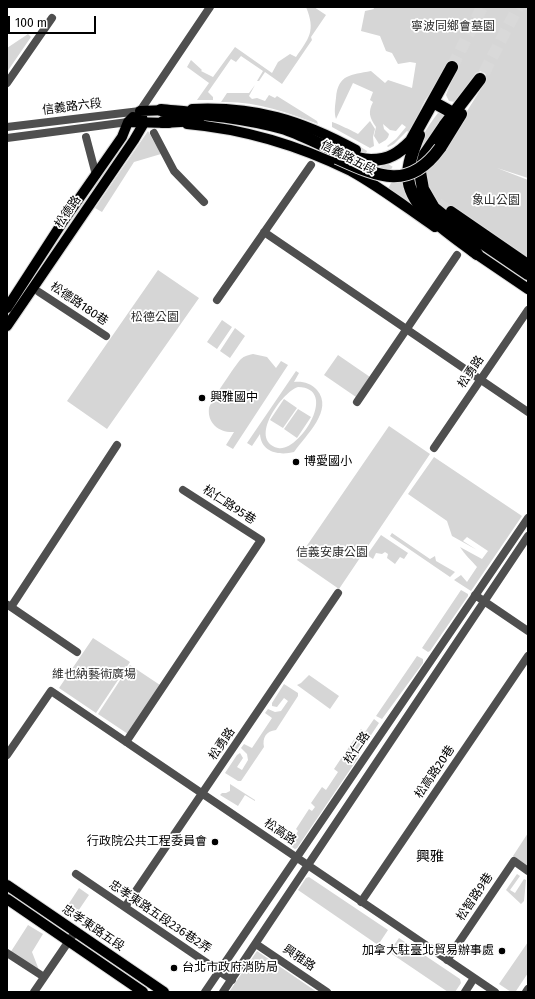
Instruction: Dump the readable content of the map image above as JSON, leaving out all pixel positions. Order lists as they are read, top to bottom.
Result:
{
  "streets": {
    "main road": ["信義路五段", "松德路", "忠孝東路五段"],
    "street": [
      "信義路六段",
      "松德路180巷",
      "松勇路",
      "松仁路95巷",
      "松仁路",
      "松高路20巷",
      "松高路",
      "松智路9巷",
      "忠孝東路五段236巷2弄",
      "興雅路"
    ]
  },
  "crossings": [
    ["信義路六段", "信義路五段"],
    ["信義路六段", "松德路"],
    ["信義路五段", "松德路"],
    ["松勇路", "松高路"],
    ["松勇路", "忠孝東路五段236巷2弄"],
    ["松仁路95巷", "松高路"],
    ["松仁路", "松高路"],
    ["松仁路", "忠孝東路五段236巷2弄"],
    ["松仁路", "興雅路"],
    ["松高路20巷", "松高路"],
    ["松高路", "松智路9巷"]
  ],
  "districts": ["興雅"],
  "parks": [
    "寧波同鄉會墓園",
    "象山公園",
    "松德公園",
    "信義安康公園",
    "維也納藝術廣場"
  ],
  "places": [
    "興雅國中",
    "博愛國小",
    "行政院公共工程委員會",
    "加拿大駐臺北貿易辦事處",
    "台北市政府消防局"
  ],
  "scale_bar": "100 m"
}
